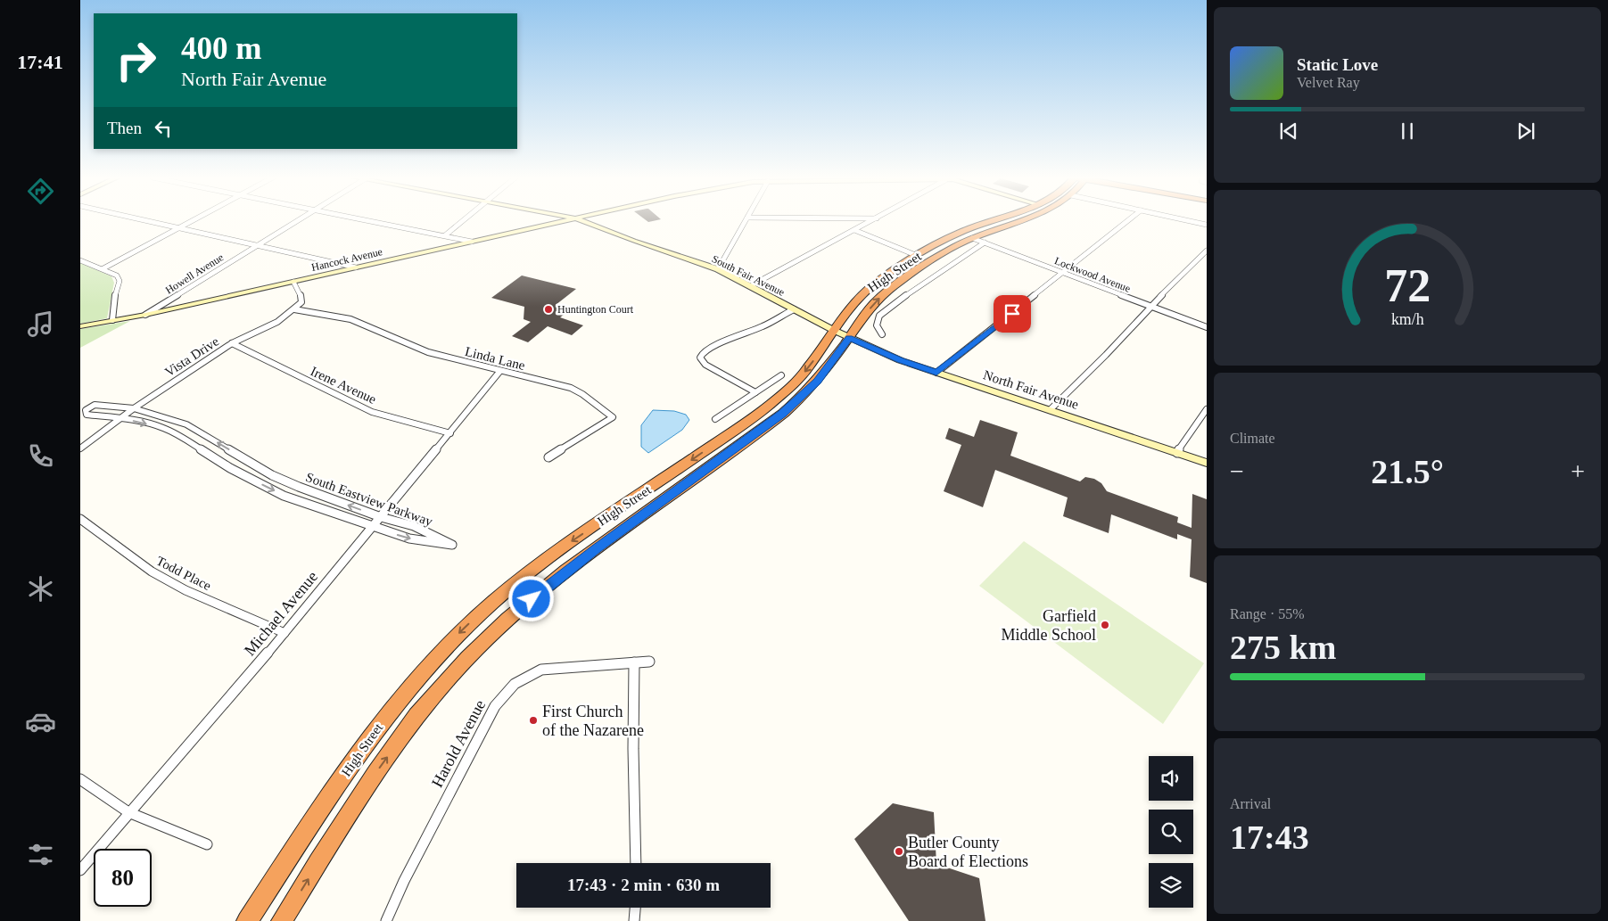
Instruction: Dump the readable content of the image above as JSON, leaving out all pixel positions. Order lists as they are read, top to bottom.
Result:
{
  "streets": {
    "highway": ["High Street"],
    "street": [
      "Hancock Avenue",
      "Howell Avenue",
      "Lockwood Avenue",
      "South Fair Avenue",
      "Vista Drive",
      "Linda Lane",
      "Irene Avenue",
      "North Fair Avenue",
      "South Eastview Parkway",
      "Todd Place",
      "Michael Avenue",
      "Harold Avenue"
    ]
  },
  "crossings": [
    ["Hancock Avenue", "Howell Avenue"],
    ["High Street", "Lockwood Avenue"],
    ["High Street", "South Fair Avenue"],
    ["High Street", "North Fair Avenue"],
    ["South Fair Avenue", "North Fair Avenue"],
    ["Vista Drive", "Linda Lane"],
    ["Vista Drive", "Irene Avenue"],
    ["Vista Drive", "South Eastview Parkway"],
    ["Linda Lane", "Michael Avenue"],
    ["Irene Avenue", "Michael Avenue"],
    ["South Eastview Parkway", "Michael Avenue"],
    ["Todd Place", "Michael Avenue"]
  ],
  "places": [
    "Huntington Court",
    "Garfield Middle School",
    "First Church of the Nazarene",
    "Butler County Board of Elections"
  ],
  "page": {
    "tabs": "17:41",
    "turn": ["400 m", "North Fair Avenue"],
    "song": ["Static Love", "Velvet Ray"],
    "then": "Then",
    "tile": [
      "Climate",
      ["Range · 55%", "275 km"],
      ["Arrival", "17:43"]
    ],
    "heat": ["−", "21.5°", "+"],
    "limit": "80",
    "trip": "17:43 · 2 min · 630 m",
    "gauge": ["72", "km/h"]
  }
}
